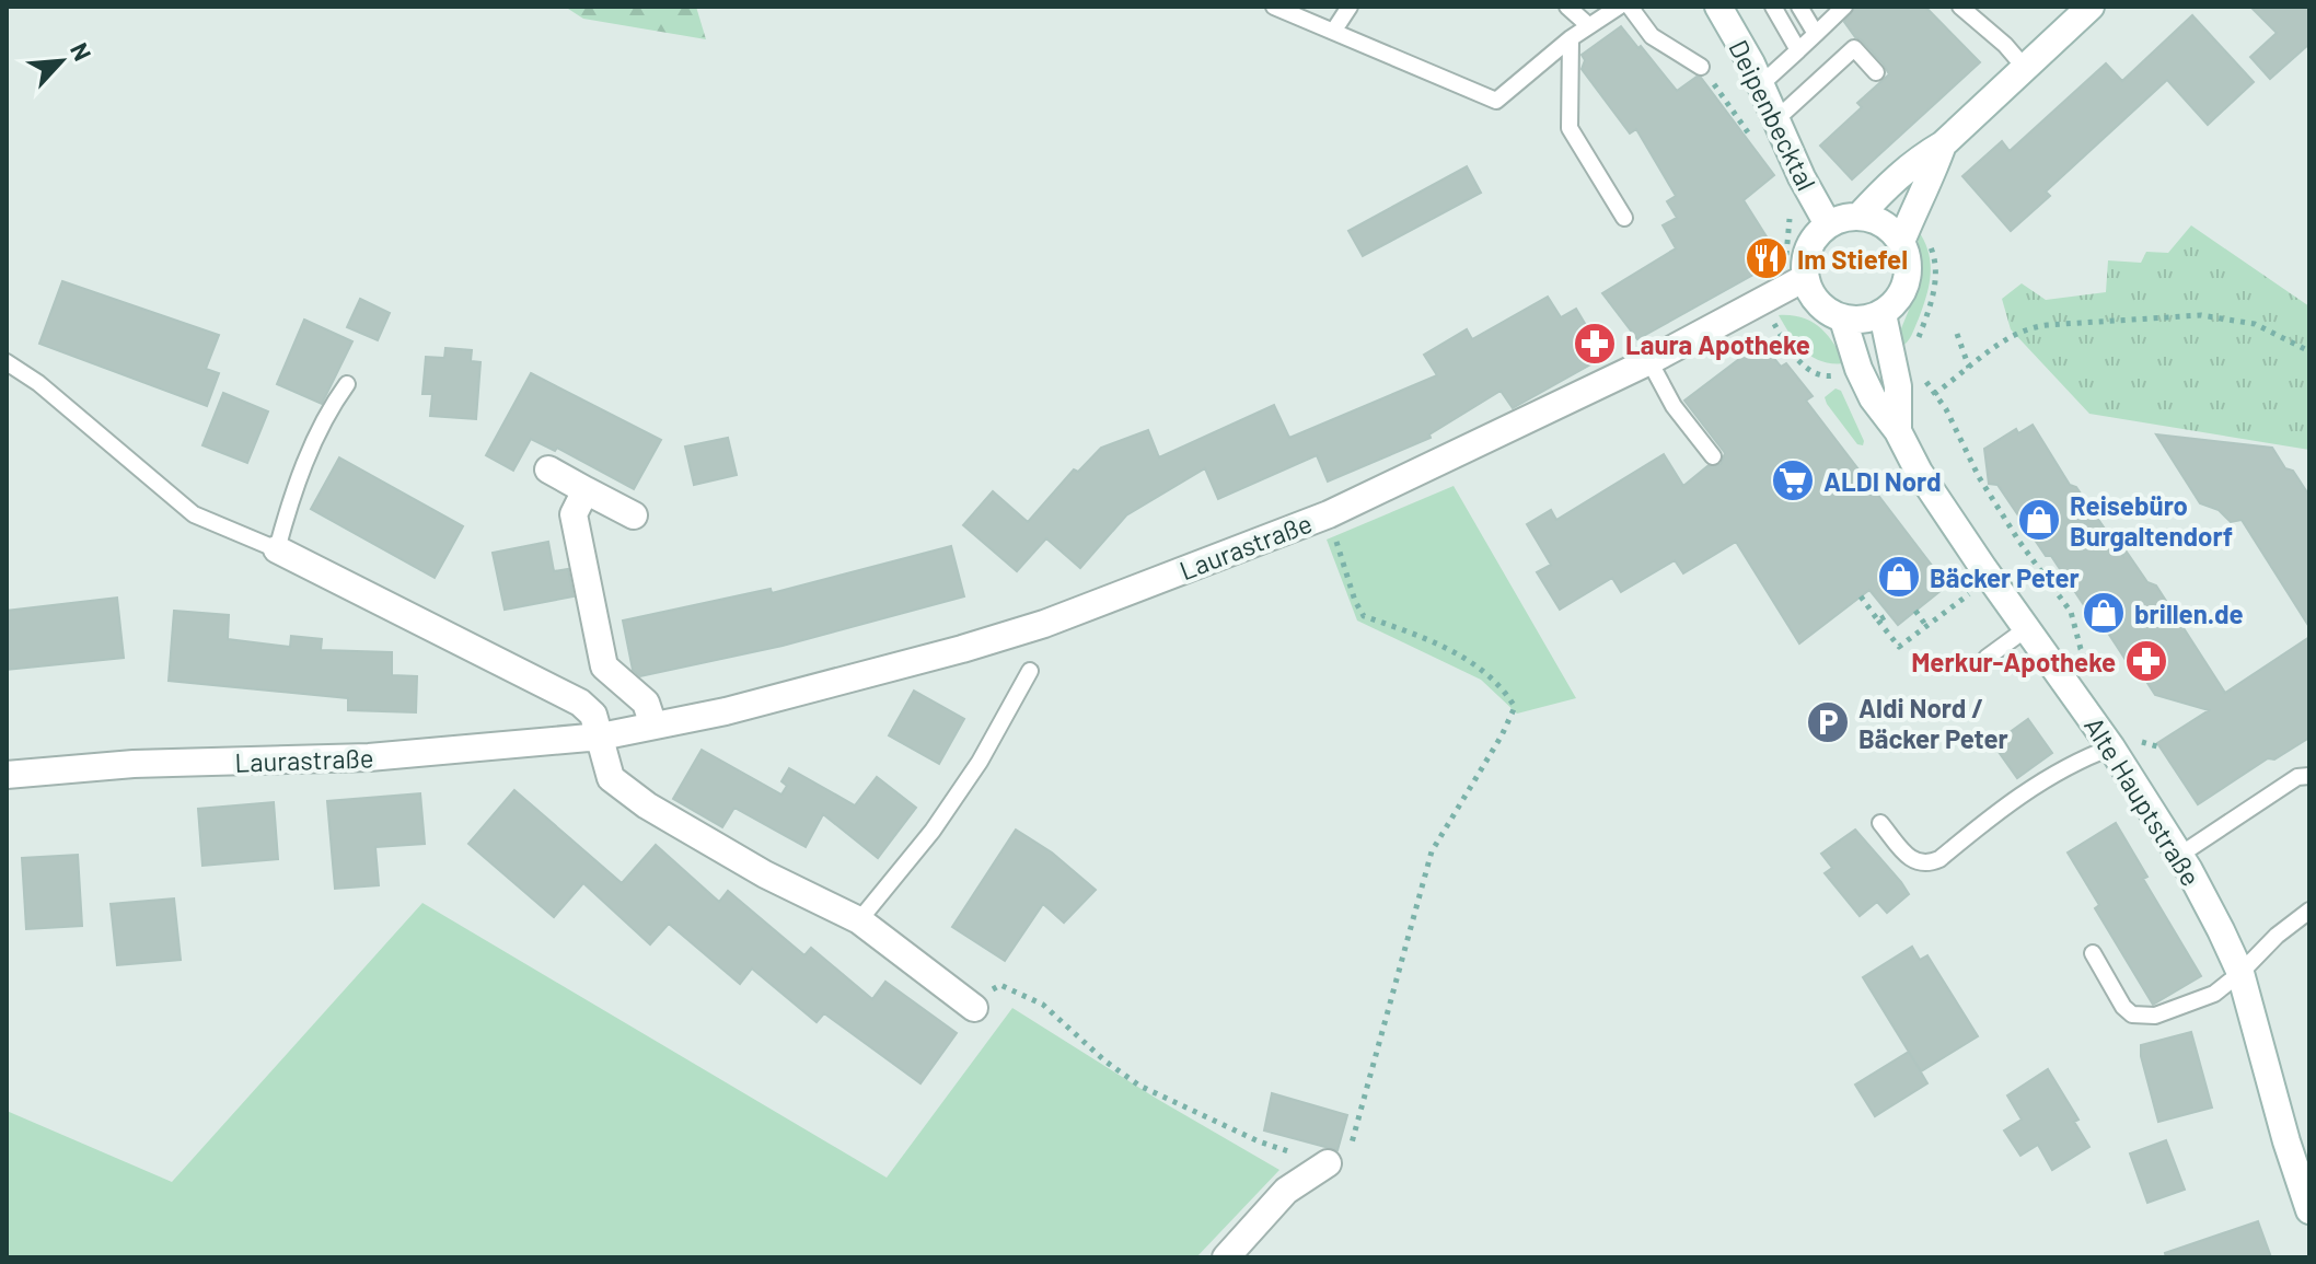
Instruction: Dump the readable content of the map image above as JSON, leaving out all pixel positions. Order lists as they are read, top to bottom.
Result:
{
  "streets": {
    "street": ["Deipenbecktal", "Laurastraße", "Alte Hauptstraße"]
  },
  "crossings": [
    ["Deipenbecktal", "Laurastraße"],
    ["Deipenbecktal", "Alte Hauptstraße"],
    ["Laurastraße", "Alte Hauptstraße"]
  ],
  "places": {
    "restaurant": ["Im Stiefel"],
    "pharmacy": ["Laura Apotheke", "Merkur-Apotheke"],
    "supermarket": ["ALDI Nord"],
    "shop": ["Reisebüro Burgaltendorf", "Bäcker Peter", "brillen.de"],
    "parking": ["Aldi Nord / Bäcker Peter"]
  },
  "north": "top right"
}
